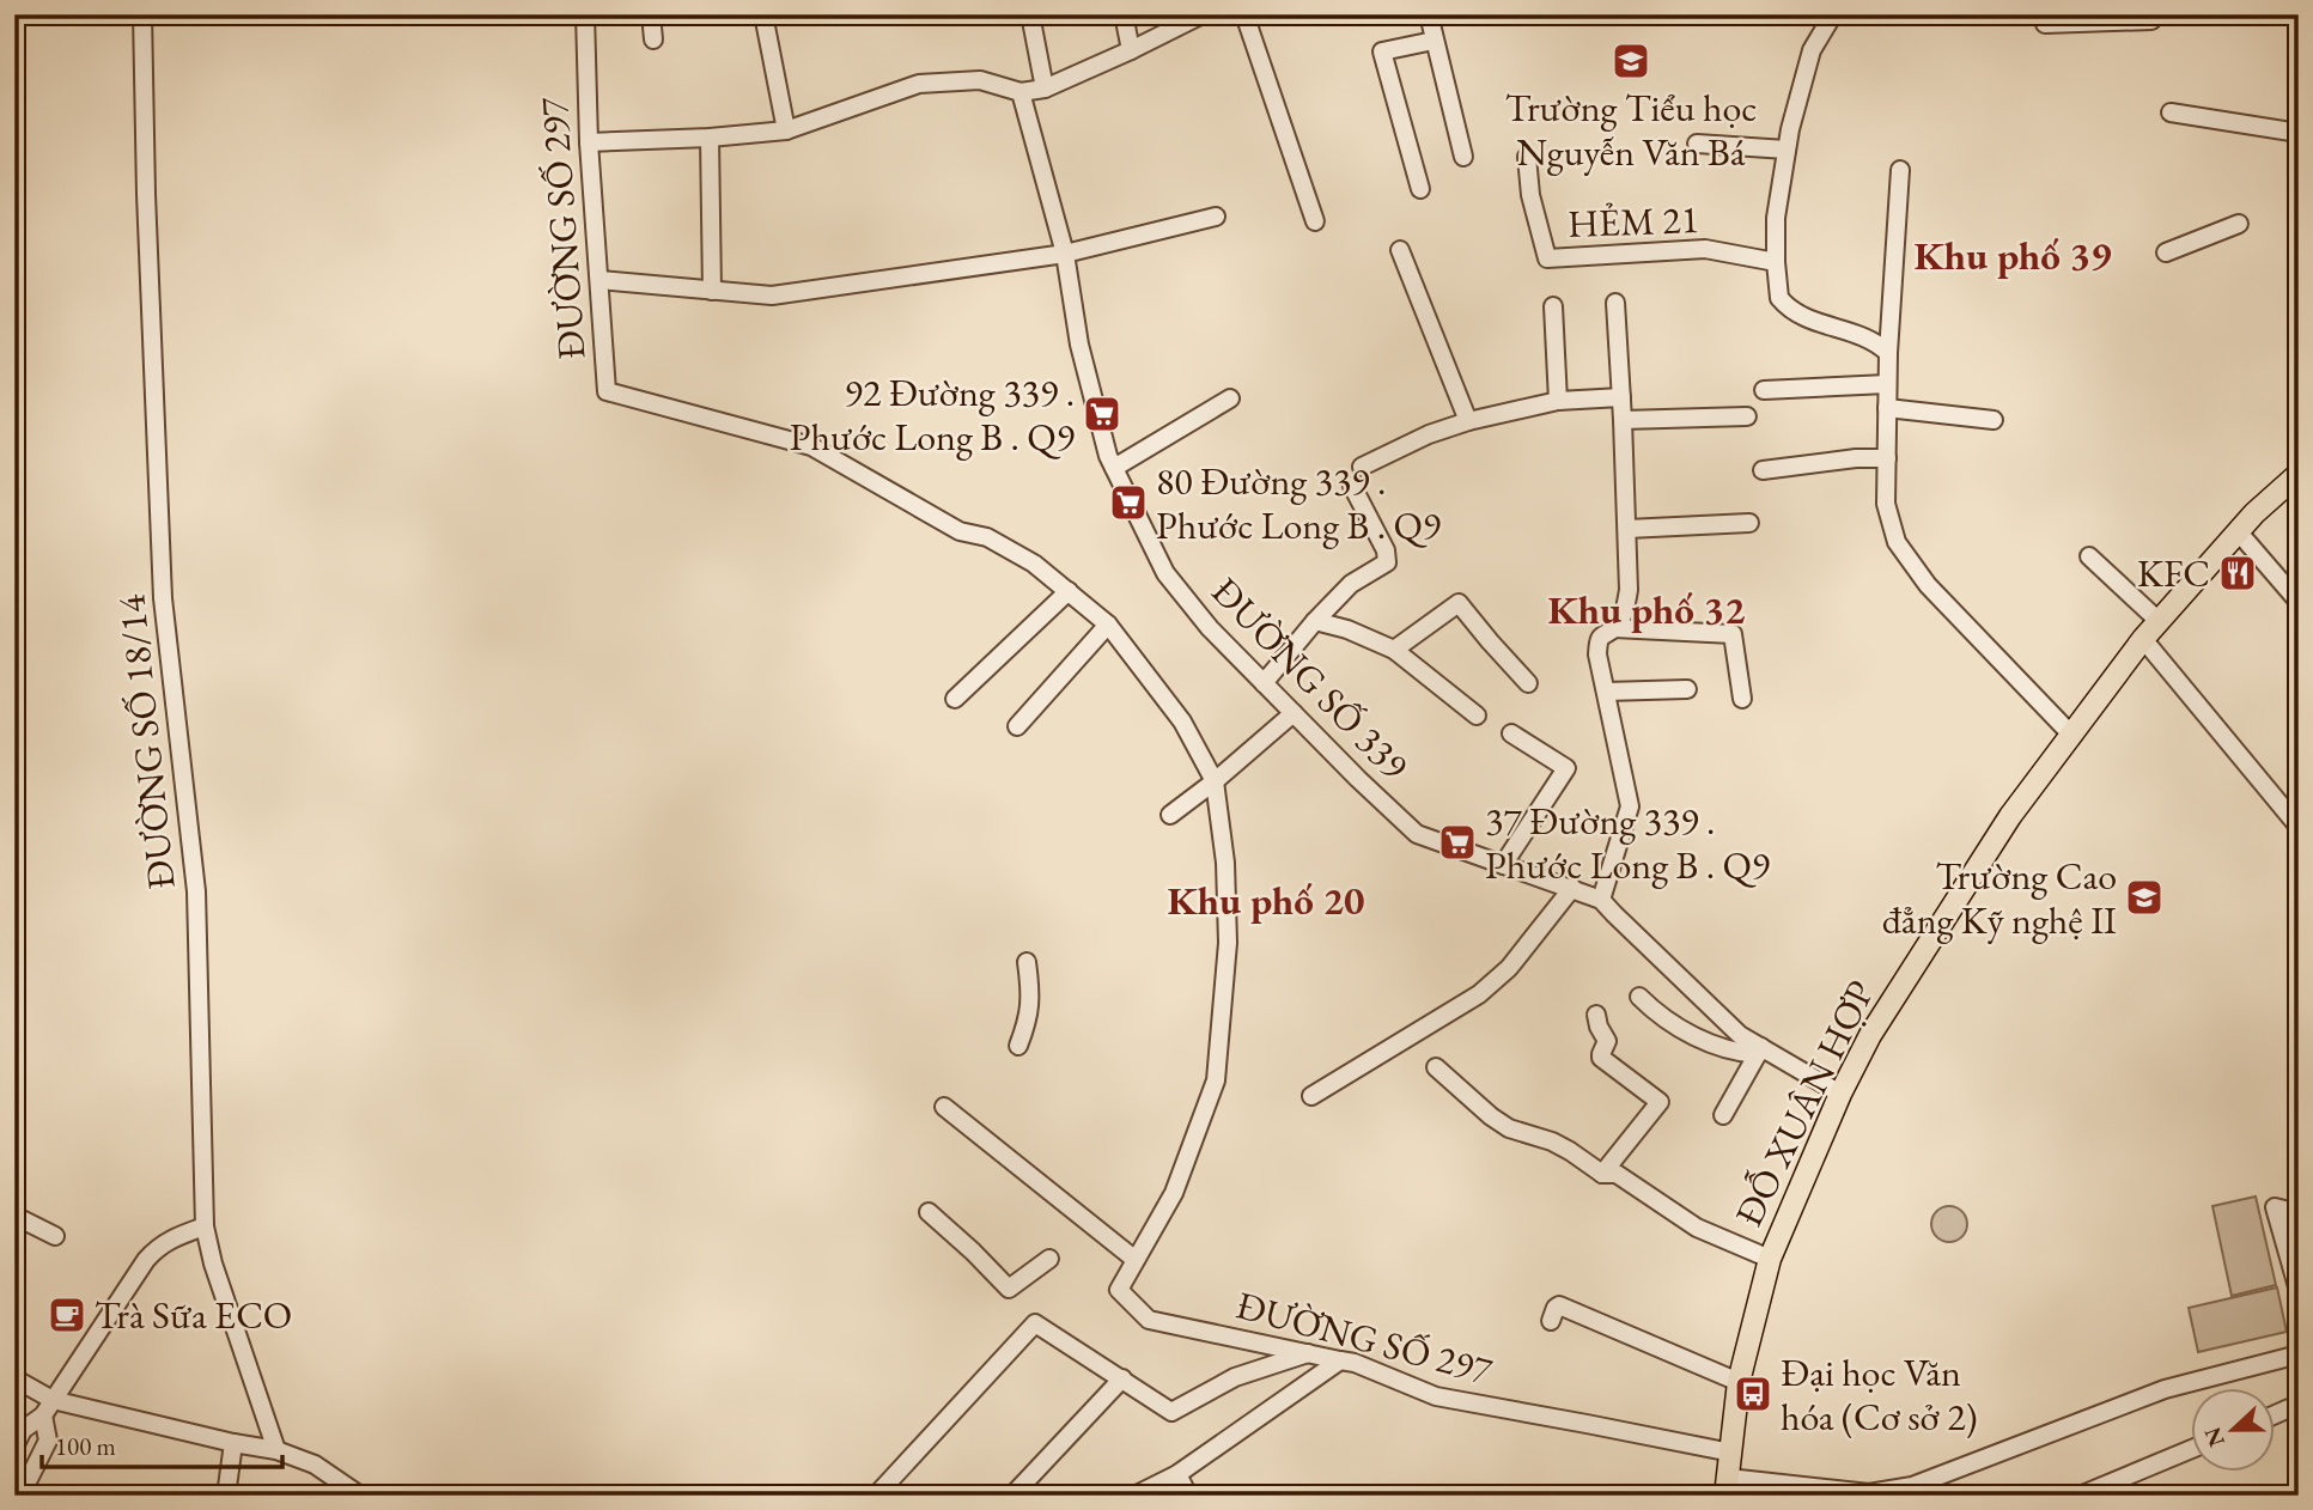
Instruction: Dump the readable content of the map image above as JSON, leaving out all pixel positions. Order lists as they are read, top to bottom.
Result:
{
  "streets": {
    "main road": ["ĐỖ XUÂN HỢP"],
    "street": [
      "HẺM 21",
      "ĐƯỜNG SỐ 297",
      "ĐƯỜNG SỐ 339",
      "ĐƯỜNG SỐ 18/14"
    ]
  },
  "crossings": [
    ["ĐƯỜNG SỐ 297", "ĐỖ XUÂN HỢP"],
    ["ĐƯỜNG SỐ 339", "ĐỖ XUÂN HỢP"]
  ],
  "districts": ["Khu phố 39", "Khu phố 32", "Khu phố 20"],
  "places": {
    "school or university": ["Trường Tiểu học Nguyễn Văn Bá", "Trường Cao đẳng Kỹ nghệ II"],
    "supermarket": ["92 Đường 339 . Phước Long B . Q9", "80 Đường 339 . Phước Long B . Q9", "37 Đường 339 . Phước Long B . Q9"],
    "restaurant": ["KFC"],
    "cafe": ["Trà Sữa ECO"],
    "bus stop": ["Đại học Văn hóa (Cơ sở 2)"]
  },
  "scale_bar": "100 m",
  "north": "left"
}
